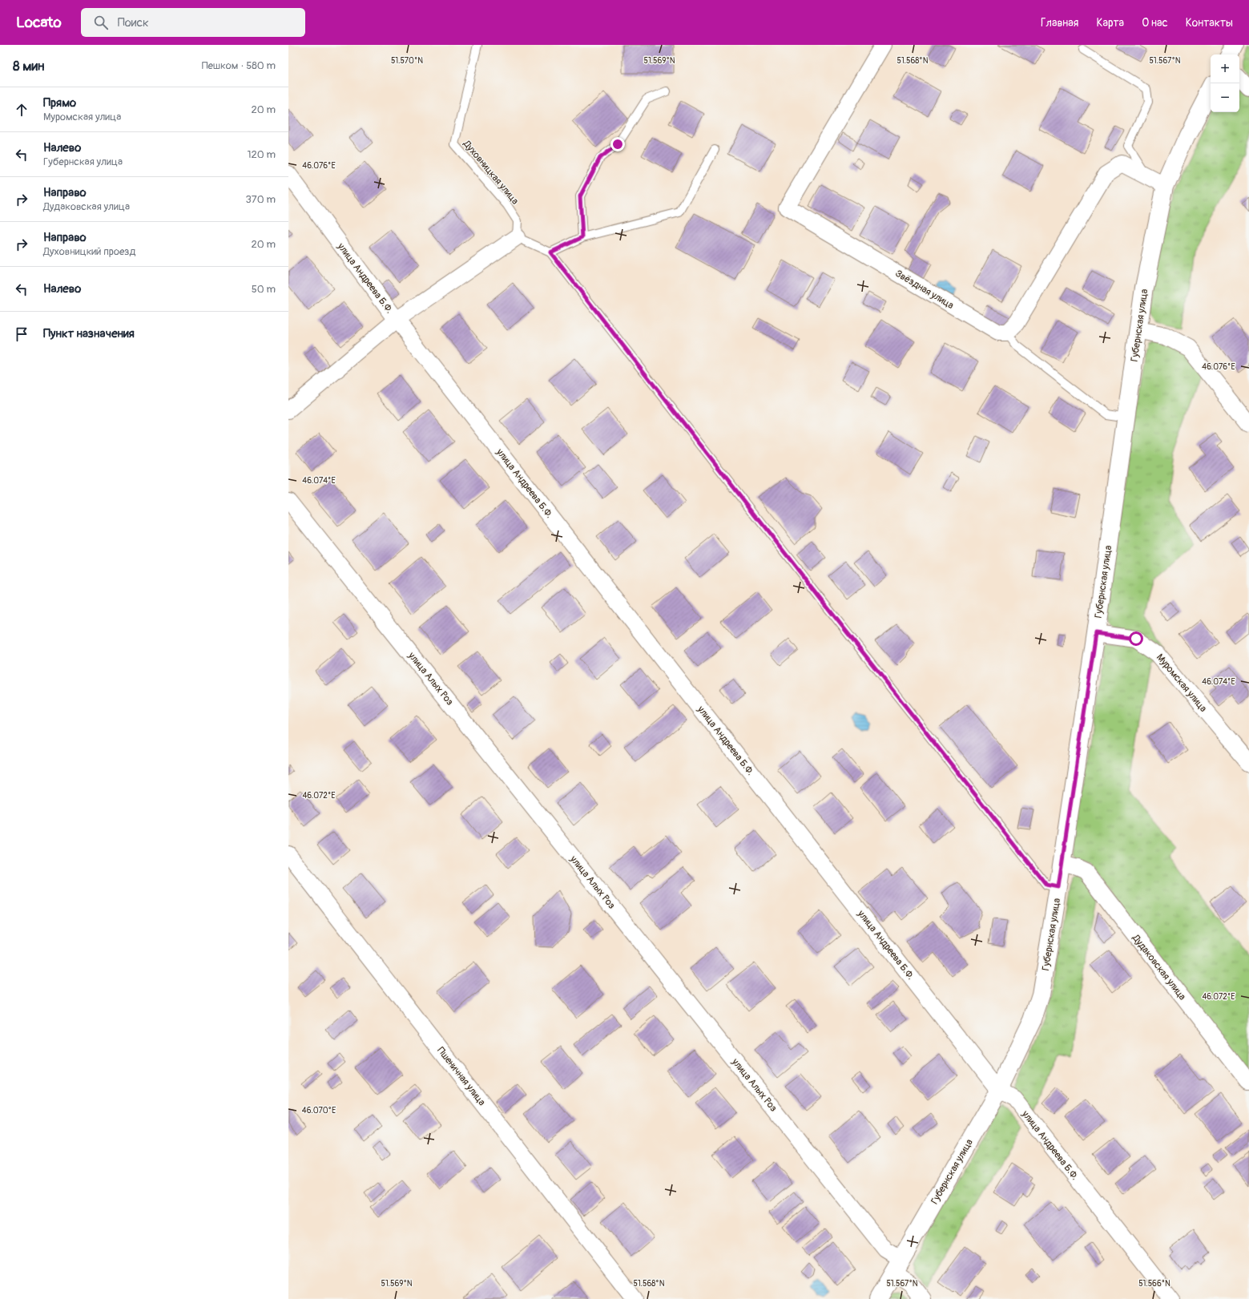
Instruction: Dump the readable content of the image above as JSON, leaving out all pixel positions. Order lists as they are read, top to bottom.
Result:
{
  "streets": {
    "street": [
      "улица Андреева Б.Ф.",
      "Звёздная улица",
      "Губернская улица",
      "улица Алых Роз",
      "Муромская улица",
      "Дудаковская улица",
      "Пшеничная улица"
    ],
    "lane": ["Духовницкая улица"]
  },
  "crossings": [
    ["улица Андреева Б.Ф.", "Губернская улица"],
    ["Губернская улица", "улица Алых Роз"],
    ["Губернская улица", "Муромская улица"],
    ["Губернская улица", "Дудаковская улица"]
  ],
  "page": {
    "header": "Locato",
    "search": "Поиск",
    "nav": [
      "Главная",
      "Карта",
      "О нас",
      "Контакты"
    ],
    "heading": ["8 мин", "Пешком · 580 m"],
    "map_buttons": ["+", "−"],
    "list": [
      ["Прямо", "Муромская улица", "20 m"],
      ["Налево", "Губернская улица", "120 m"],
      ["Направо", "Дудаковская улица", "370 m"],
      ["Направо", "Духовницкий проезд", "20 m"],
      ["Налево", "50 m"],
      "Пункт назначения"
    ]
  },
  "coordinates": [
    "51.570°N",
    "51.569°N",
    "51.568°N",
    "51.567°N",
    "46.076°E",
    "46.074°E",
    "46.072°E",
    "46.070°E",
    "51.566°N"
  ]
}
